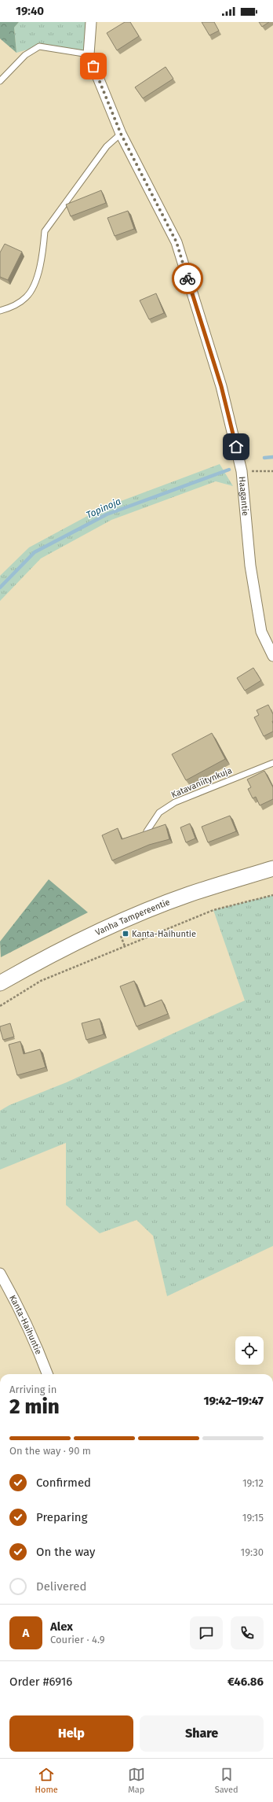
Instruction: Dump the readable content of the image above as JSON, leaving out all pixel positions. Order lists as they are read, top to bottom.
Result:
{
  "streets": {
    "main road": ["Vanha Tampereentie"],
    "street": ["Haagantie", "Kanta-Haihuntie"],
    "lane": ["Katavaniitynkuja"]
  },
  "water": ["Topinoja"],
  "places": {
    "transit": ["Kanta-Haihuntie"]
  },
  "page": {
    "status": "19:40",
    "heading": ["2 min", "Arriving in", "19:42–19:47"],
    "panel": [
      "Alex",
      "Courier · 4.9",
      "Order #6916",
      "€46.86"
    ],
    "bar": "On the way · 90 m",
    "list": [
      ["Confirmed", "19:12"],
      ["Preparing", "19:15"],
      ["On the way", "19:30"],
      "Delivered"
    ],
    "round": "A",
    "buttons": ["Help", "Share"],
    "tabs": ["Home", "Map", "Saved"]
  }
}
